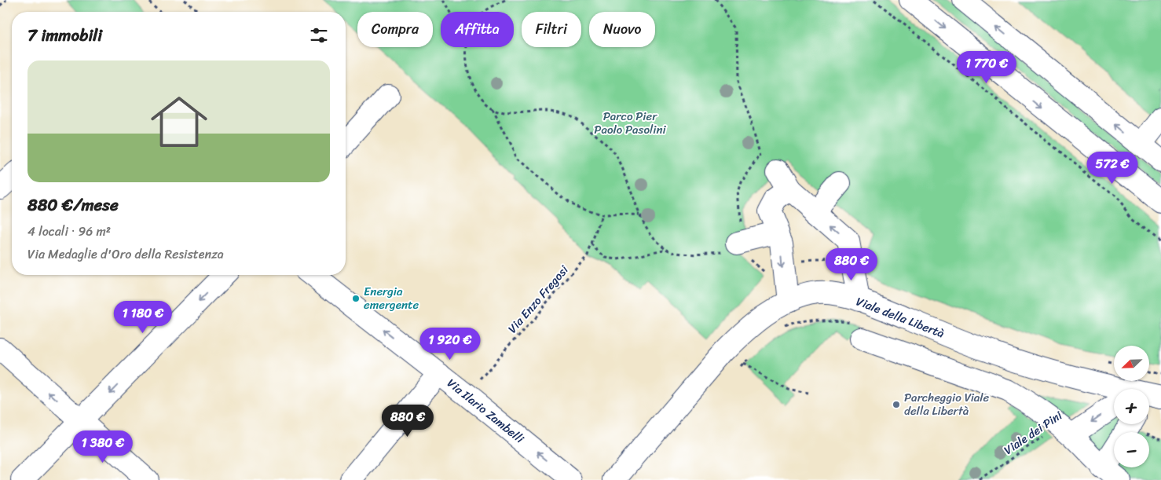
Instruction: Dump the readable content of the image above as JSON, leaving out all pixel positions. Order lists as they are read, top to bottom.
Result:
{
  "streets": {
    "street": ["Viale della Libertà", "Via Ilario Zambelli"],
    "path": ["Via Enzo Fregosi", "Viale dei Pini"]
  },
  "crossings": [
    ["Via Enzo Fregosi", "Via Ilario Zambelli"]
  ],
  "one_way": ["Via Ilario Zambelli"],
  "parks": ["Parco Pier Paolo Pasolini"],
  "places": ["Energia emergente", "Parcheggio Viale della Libertà"],
  "north": "bottom left",
  "page": {
    "chip": [
      "Compra",
      "Affitta",
      "Filtri",
      "Nuovo"
    ],
    "heading": "7 immobili",
    "price": [
      "1 770 €",
      "572 €",
      "880 €",
      "1 180 €",
      "1 920 €",
      "880 €",
      "1 380 €"
    ],
    "list": [
      {
        "name": "880 €/mese",
        "note": "4 locali · 96 m² · Via Medaglie d'Oro della Resistenza"
      }
    ],
    "map_buttons": ["+", "−"]
  }
}
